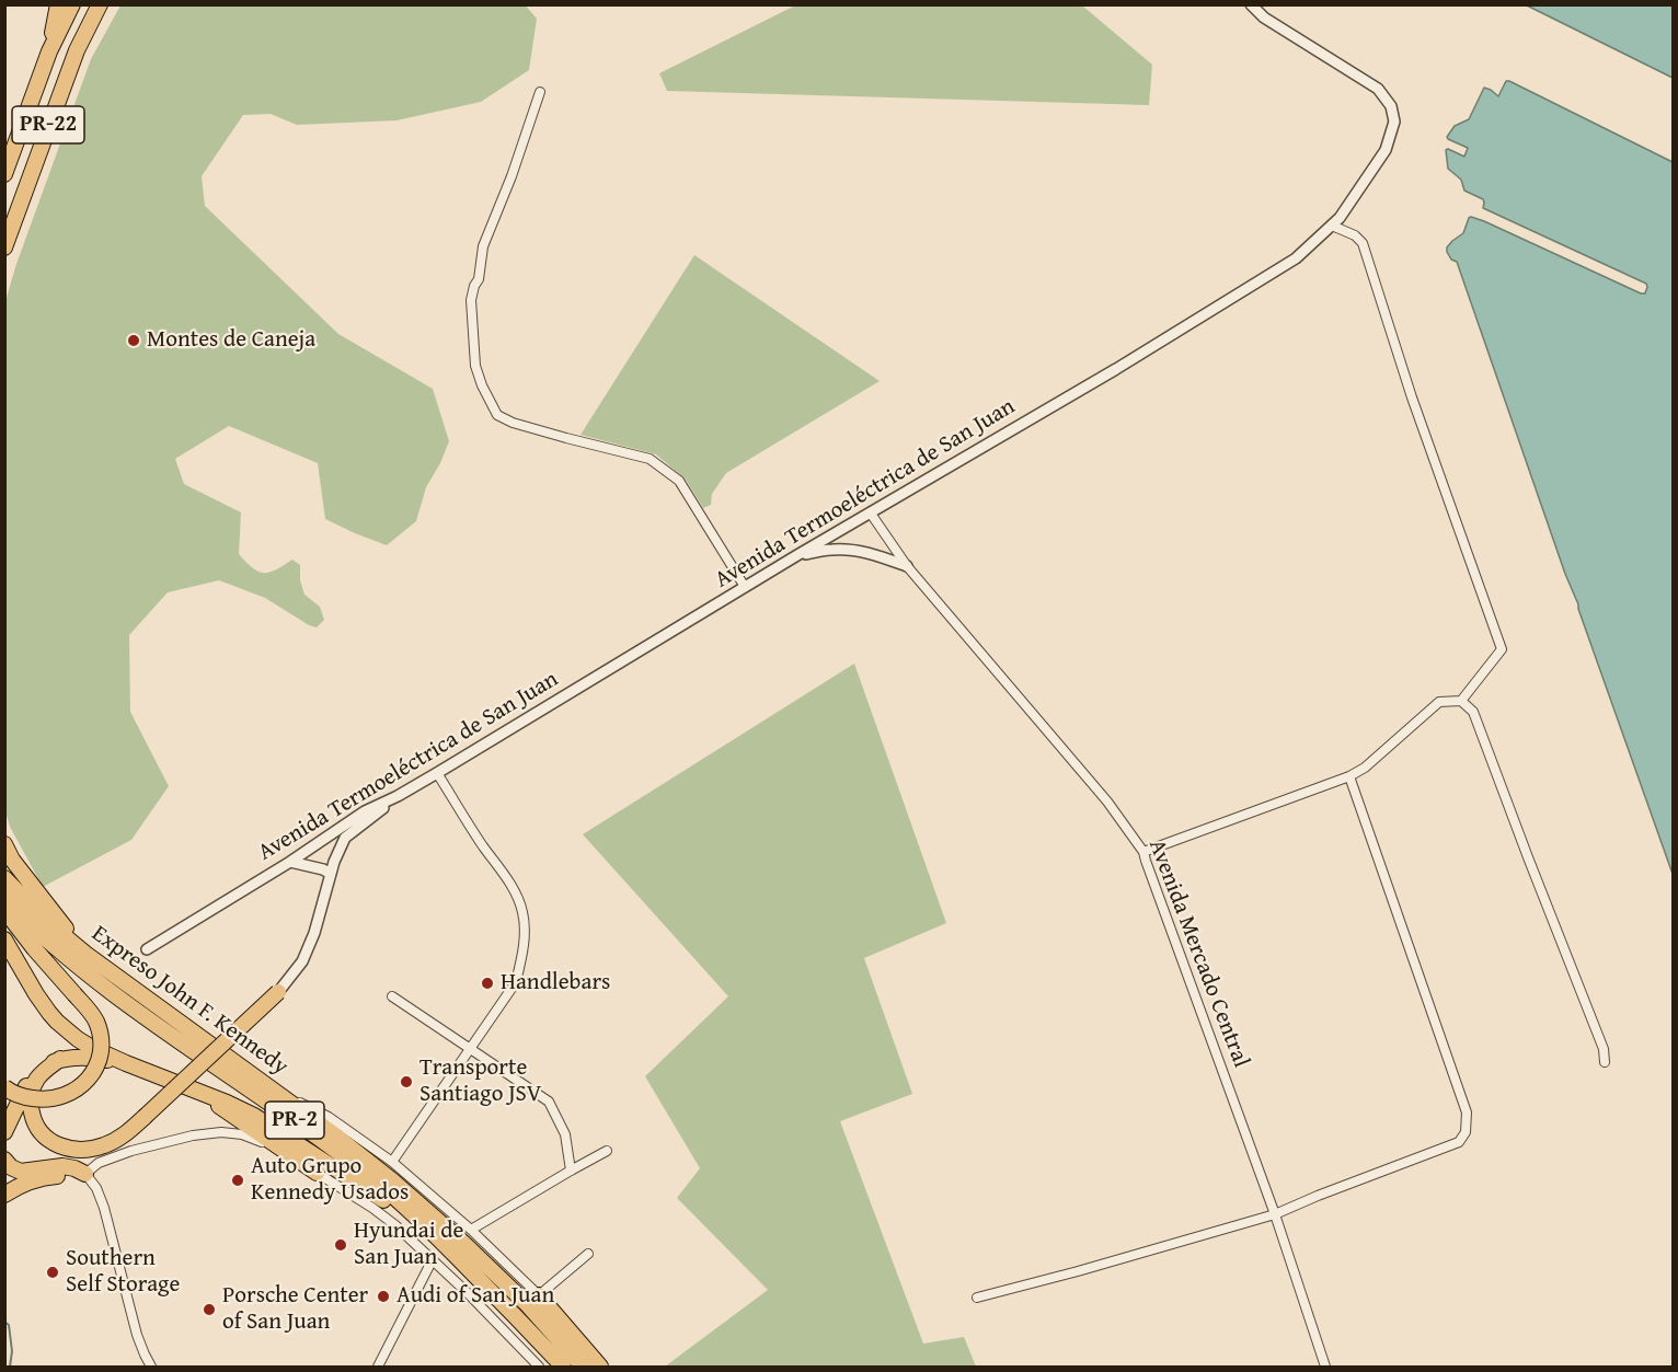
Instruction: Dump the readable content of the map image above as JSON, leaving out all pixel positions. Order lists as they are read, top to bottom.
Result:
{
  "streets": {
    "highway": ["PR-22", "Expreso John F. Kennedy", "PR-2"],
    "street": ["Avenida Termoeléctrica de San Juan", "Avenida Mercado Central"]
  },
  "crossings": [
    ["Avenida Termoeléctrica de San Juan", "Avenida Mercado Central"]
  ],
  "places": [
    "Montes de Caneja",
    "Handlebars",
    "Transporte Santiago JSV",
    "Auto Grupo Kennedy Usados",
    "Hyundai de San Juan",
    "Southern Self Storage",
    "Audi of San Juan",
    "Porsche Center of San Juan"
  ]
}
